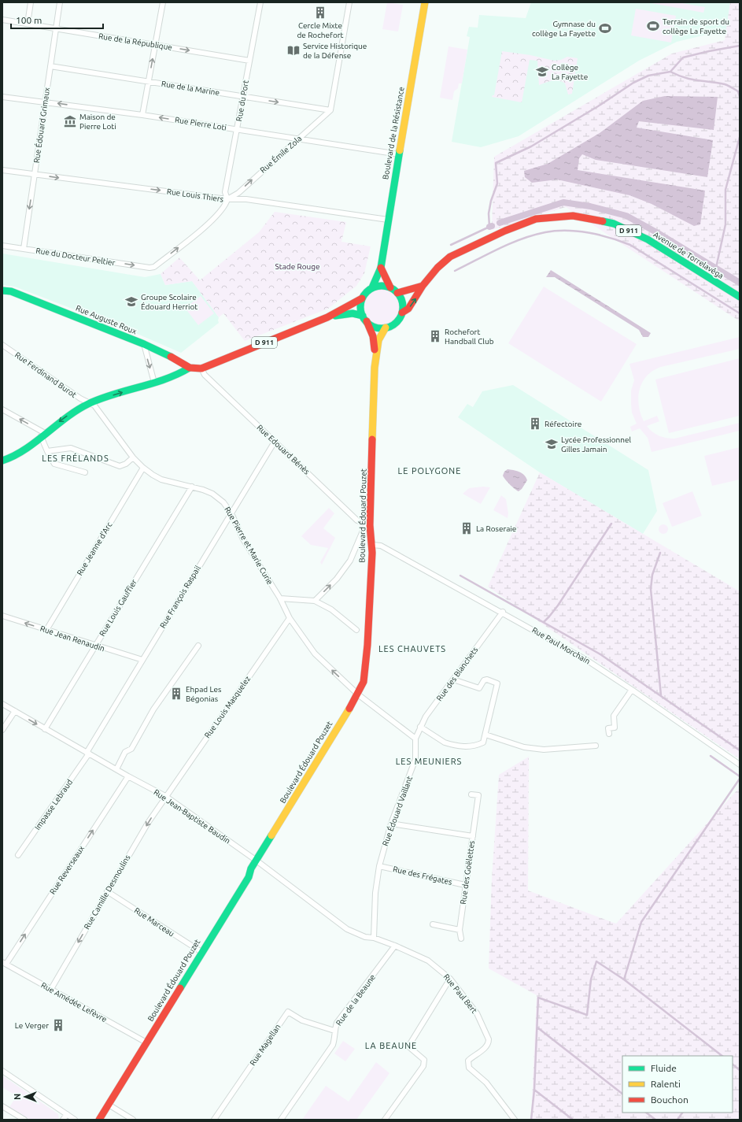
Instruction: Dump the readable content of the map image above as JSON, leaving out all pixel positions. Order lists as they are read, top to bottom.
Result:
{
  "streets": {
    "street": [
      "Rue de la République",
      "Rue de la Marine",
      "Rue du Port",
      "Rue Pierre Loti",
      "Rue Édouard Grimaux",
      "Boulevard de la Résistance",
      "Rue Émile Zola",
      "Rue Louis Thiers",
      "D 911",
      "Avenue de Torrelavéga",
      "Rue du Docteur Peltier",
      "Rue Auguste Roux",
      "Rue Ferdinand Burot",
      "Rue Edouard Bénès",
      "Boulevard Édouard Pouzet",
      "Rue Pierre et Marie Curie",
      "Rue Jeanne d'Arc",
      "Rue François Raspail",
      "Rue Louis Gauffier",
      "Rue Jean Renaudin",
      "Rue Paul Morchain",
      "Rue des Blanchets",
      "Rue Louis Masquelez",
      "Impasse Lebraud",
      "Rue Édouard Vaillant",
      "Rue Jean-Baptiste Baudin",
      "Rue Reverseaux",
      "Rue des Goëlettes",
      "Rue des Frégates",
      "Rue Camille Desmoulins",
      "Rue Marceau",
      "Rue Paul Bert",
      "Rue de la Beaune",
      "Rue Amédée Lefèvre",
      "Rue Magellan"
    ]
  },
  "crossings": [
    ["Rue de la République", "Rue du Port"],
    ["Rue de la République", "Rue Édouard Grimaux"],
    ["Rue de la Marine", "Rue du Port"],
    ["Rue de la Marine", "Rue Édouard Grimaux"],
    ["Rue de la Marine", "Rue Émile Zola"],
    ["Rue du Port", "Rue Pierre Loti"],
    ["Rue du Port", "Rue Émile Zola"],
    ["Rue du Port", "Rue Louis Thiers"],
    ["Rue Pierre Loti", "Rue Édouard Grimaux"],
    ["Rue Pierre Loti", "Boulevard de la Résistance"],
    ["Rue Pierre Loti", "Rue Émile Zola"],
    ["Rue Édouard Grimaux", "Rue Louis Thiers"],
    ["Rue Édouard Grimaux", "Rue du Docteur Peltier"],
    ["Boulevard de la Résistance", "Rue Louis Thiers"],
    ["Boulevard de la Résistance", "D 911"],
    ["Boulevard de la Résistance", "Avenue de Torrelavéga"],
    ["Boulevard de la Résistance", "Boulevard Édouard Pouzet"],
    ["Rue Émile Zola", "Rue Louis Thiers"],
    ["Rue Émile Zola", "Rue du Docteur Peltier"],
    ["D 911", "Avenue de Torrelavéga"],
    ["D 911", "Rue Auguste Roux"],
    ["D 911", "Rue Edouard Bénès"],
    ["D 911", "Boulevard Édouard Pouzet"],
    ["Avenue de Torrelavéga", "Boulevard Édouard Pouzet"],
    ["Rue Ferdinand Burot", "Rue Pierre et Marie Curie"],
    ["Rue Edouard Bénès", "Boulevard Édouard Pouzet"],
    ["Rue Edouard Bénès", "Rue François Raspail"],
    ["Boulevard Édouard Pouzet", "Rue Pierre et Marie Curie"],
    ["Boulevard Édouard Pouzet", "Rue Paul Morchain"],
    ["Boulevard Édouard Pouzet", "Rue Jean-Baptiste Baudin"],
    ["Boulevard Édouard Pouzet", "Rue Marceau"],
    ["Boulevard Édouard Pouzet", "Rue Amédée Lefèvre"],
    ["Rue Pierre et Marie Curie", "Rue Jeanne d'Arc"],
    ["Rue Pierre et Marie Curie", "Rue François Raspail"],
    ["Rue Pierre et Marie Curie", "Rue Louis Gauffier"],
    ["Rue Pierre et Marie Curie", "Rue Louis Masquelez"],
    ["Rue Jeanne d'Arc", "Rue Jean Renaudin"],
    ["Rue François Raspail", "Rue Jean Renaudin"],
    ["Rue François Raspail", "Impasse Lebraud"],
    ["Rue François Raspail", "Rue Jean-Baptiste Baudin"],
    ["Rue Louis Gauffier", "Rue Jean Renaudin"],
    ["Rue Louis Gauffier", "Rue Jean-Baptiste Baudin"],
    ["Rue Paul Morchain", "Rue des Blanchets"],
    ["Rue des Blanchets", "Rue Édouard Vaillant"],
    ["Rue Louis Masquelez", "Rue Jean-Baptiste Baudin"],
    ["Rue Louis Masquelez", "Rue Camille Desmoulins"],
    ["Impasse Lebraud", "Rue Jean-Baptiste Baudin"],
    ["Rue Édouard Vaillant", "Rue Jean-Baptiste Baudin"],
    ["Rue Édouard Vaillant", "Rue des Frégates"],
    ["Rue Édouard Vaillant", "Rue Paul Bert"],
    ["Rue Jean-Baptiste Baudin", "Rue Reverseaux"],
    ["Rue Jean-Baptiste Baudin", "Rue Camille Desmoulins"],
    ["Rue Jean-Baptiste Baudin", "Rue Paul Bert"],
    ["Rue Reverseaux", "Rue Amédée Lefèvre"],
    ["Rue des Goëlettes", "Rue des Frégates"],
    ["Rue Camille Desmoulins", "Rue Marceau"],
    ["Rue Camille Desmoulins", "Rue Amédée Lefèvre"],
    ["Rue Paul Bert", "Rue de la Beaune"],
    ["Rue de la Beaune", "Rue Magellan"]
  ],
  "one_way": [
    "Rue de la République",
    "Rue Pierre Loti",
    "Rue Émile Zola",
    "Rue Louis Thiers",
    "Rue du Docteur Peltier",
    "Rue Reverseaux",
    "Rue Camille Desmoulins"
  ],
  "districts": [
    "LES FRÉLANDS",
    "LE POLYGONE",
    "LES CHAUVETS",
    "LES MEUNIERS",
    "LA BEAUNE"
  ],
  "parks": ["Stade Rouge"],
  "places": {
    "building": [
      "Cercle Mixte de Rochefort",
      "Rochefort Handball Club",
      "Réfectoire",
      "La Roseraie",
      "Ehpad Les Bégonias",
      "Le Verger"
    ],
    "sports": ["Terrain de sport du collège La Fayette", "Gymnase du collège La Fayette"],
    "library": ["Service Historique de la Défense"],
    "school or university": ["Collège La Fayette", "Groupe Scolaire Édouard Herriot", "Lycée Professionnel Gilles Jamain"],
    "museum": ["Maison de Pierre Loti"]
  },
  "legend": ["Fluide", "Ralenti", "Bouchon"],
  "scale_bar": "100 m",
  "north": "left"
}
